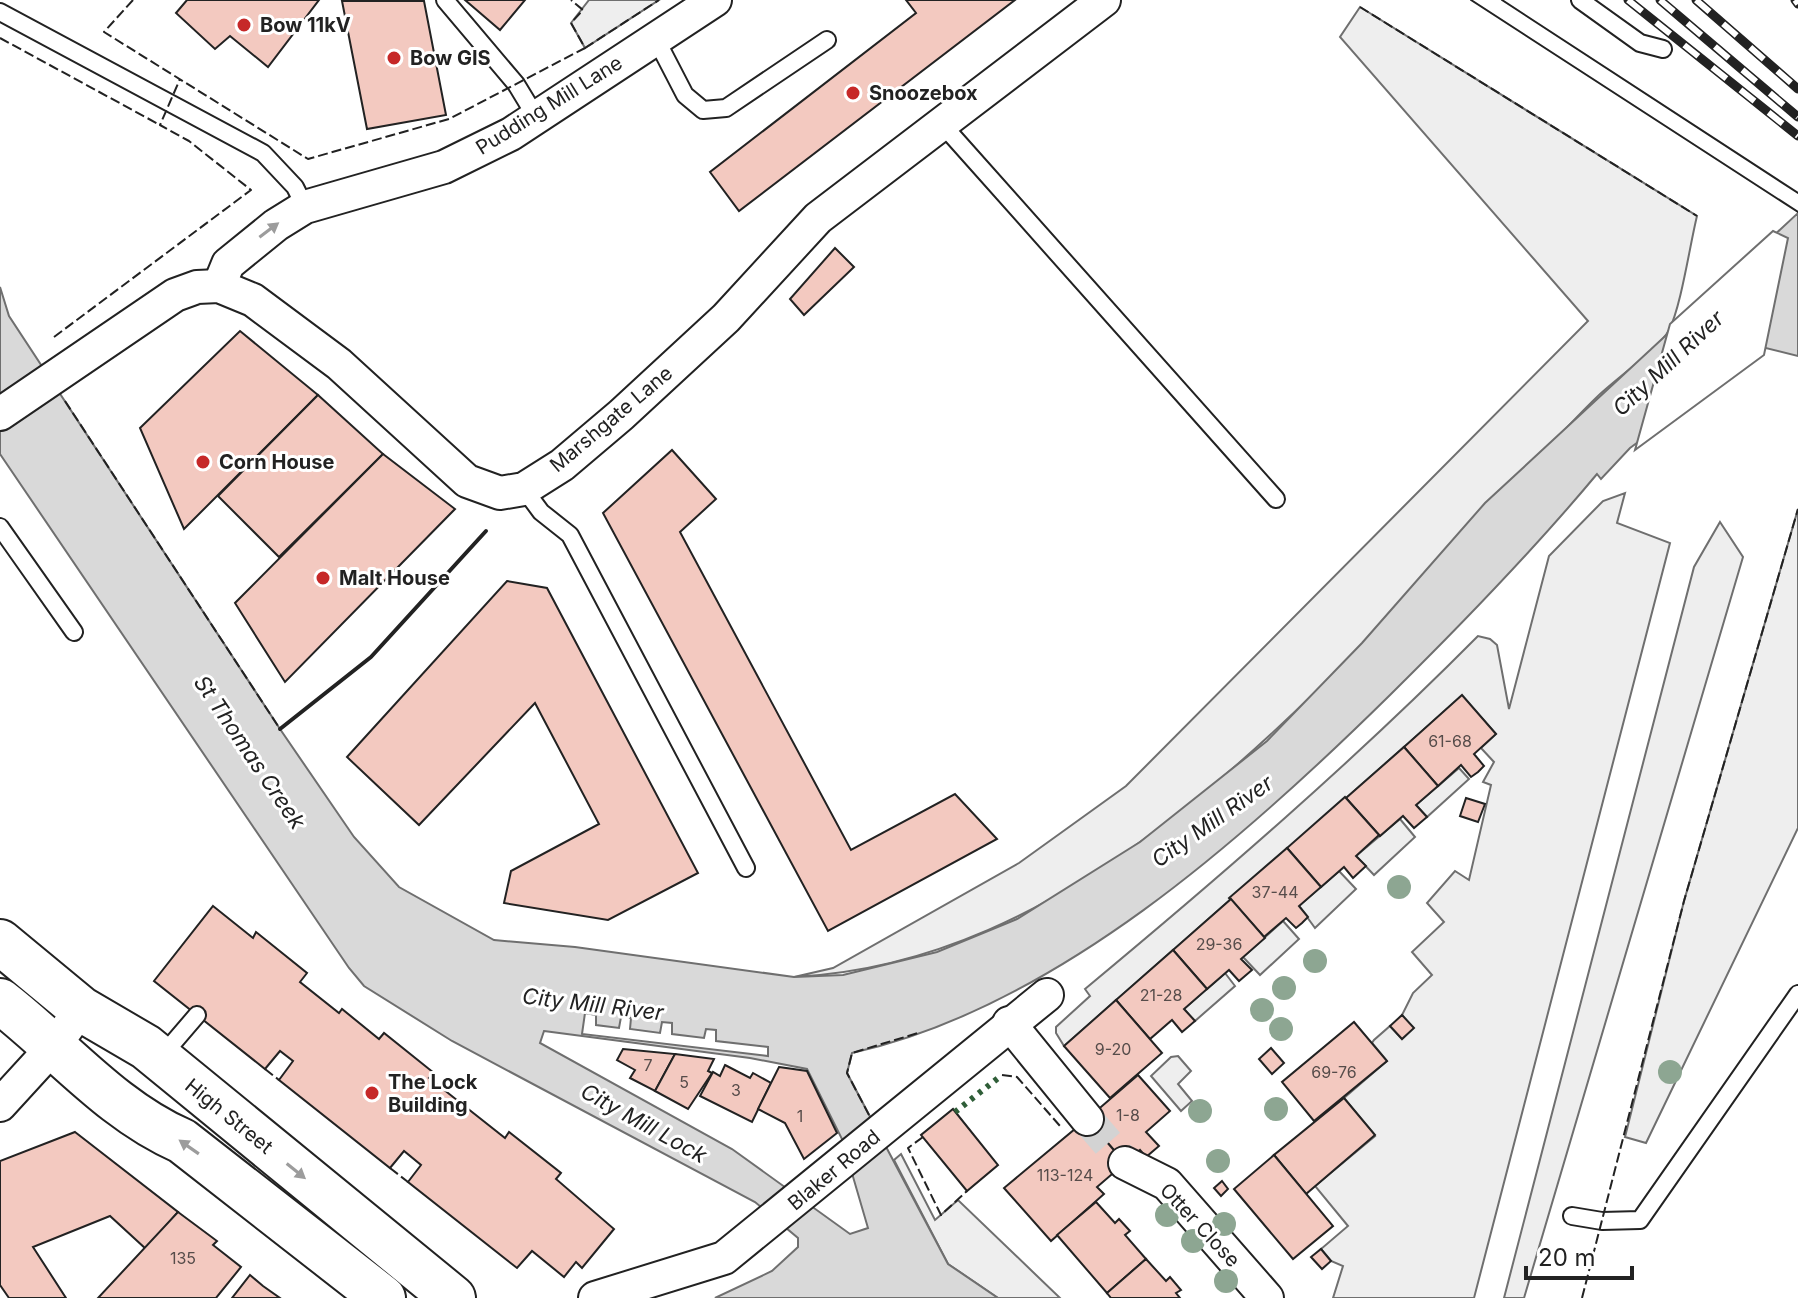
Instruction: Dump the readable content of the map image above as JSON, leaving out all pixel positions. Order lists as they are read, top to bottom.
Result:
{
  "streets": {
    "main road": ["High Street"],
    "street": [
      "Pudding Mill Lane",
      "Marshgate Lane",
      "Blaker Road",
      "Otter Close"
    ]
  },
  "water": ["City Mill River", "St Thomas Creek", "City Mill Lock"],
  "places": [
    "Bow 11kV",
    "Bow GIS",
    "Snoozebox",
    "Corn House",
    "Malt House",
    "The Lock Building"
  ],
  "house_numbers": [
    "61-68",
    "37-44",
    "29-36",
    "21-28",
    "9-20",
    "7",
    "69-76",
    "5",
    "3",
    "1-8",
    "1",
    "113-124",
    "135"
  ],
  "scale_bar": "20 m"
}
